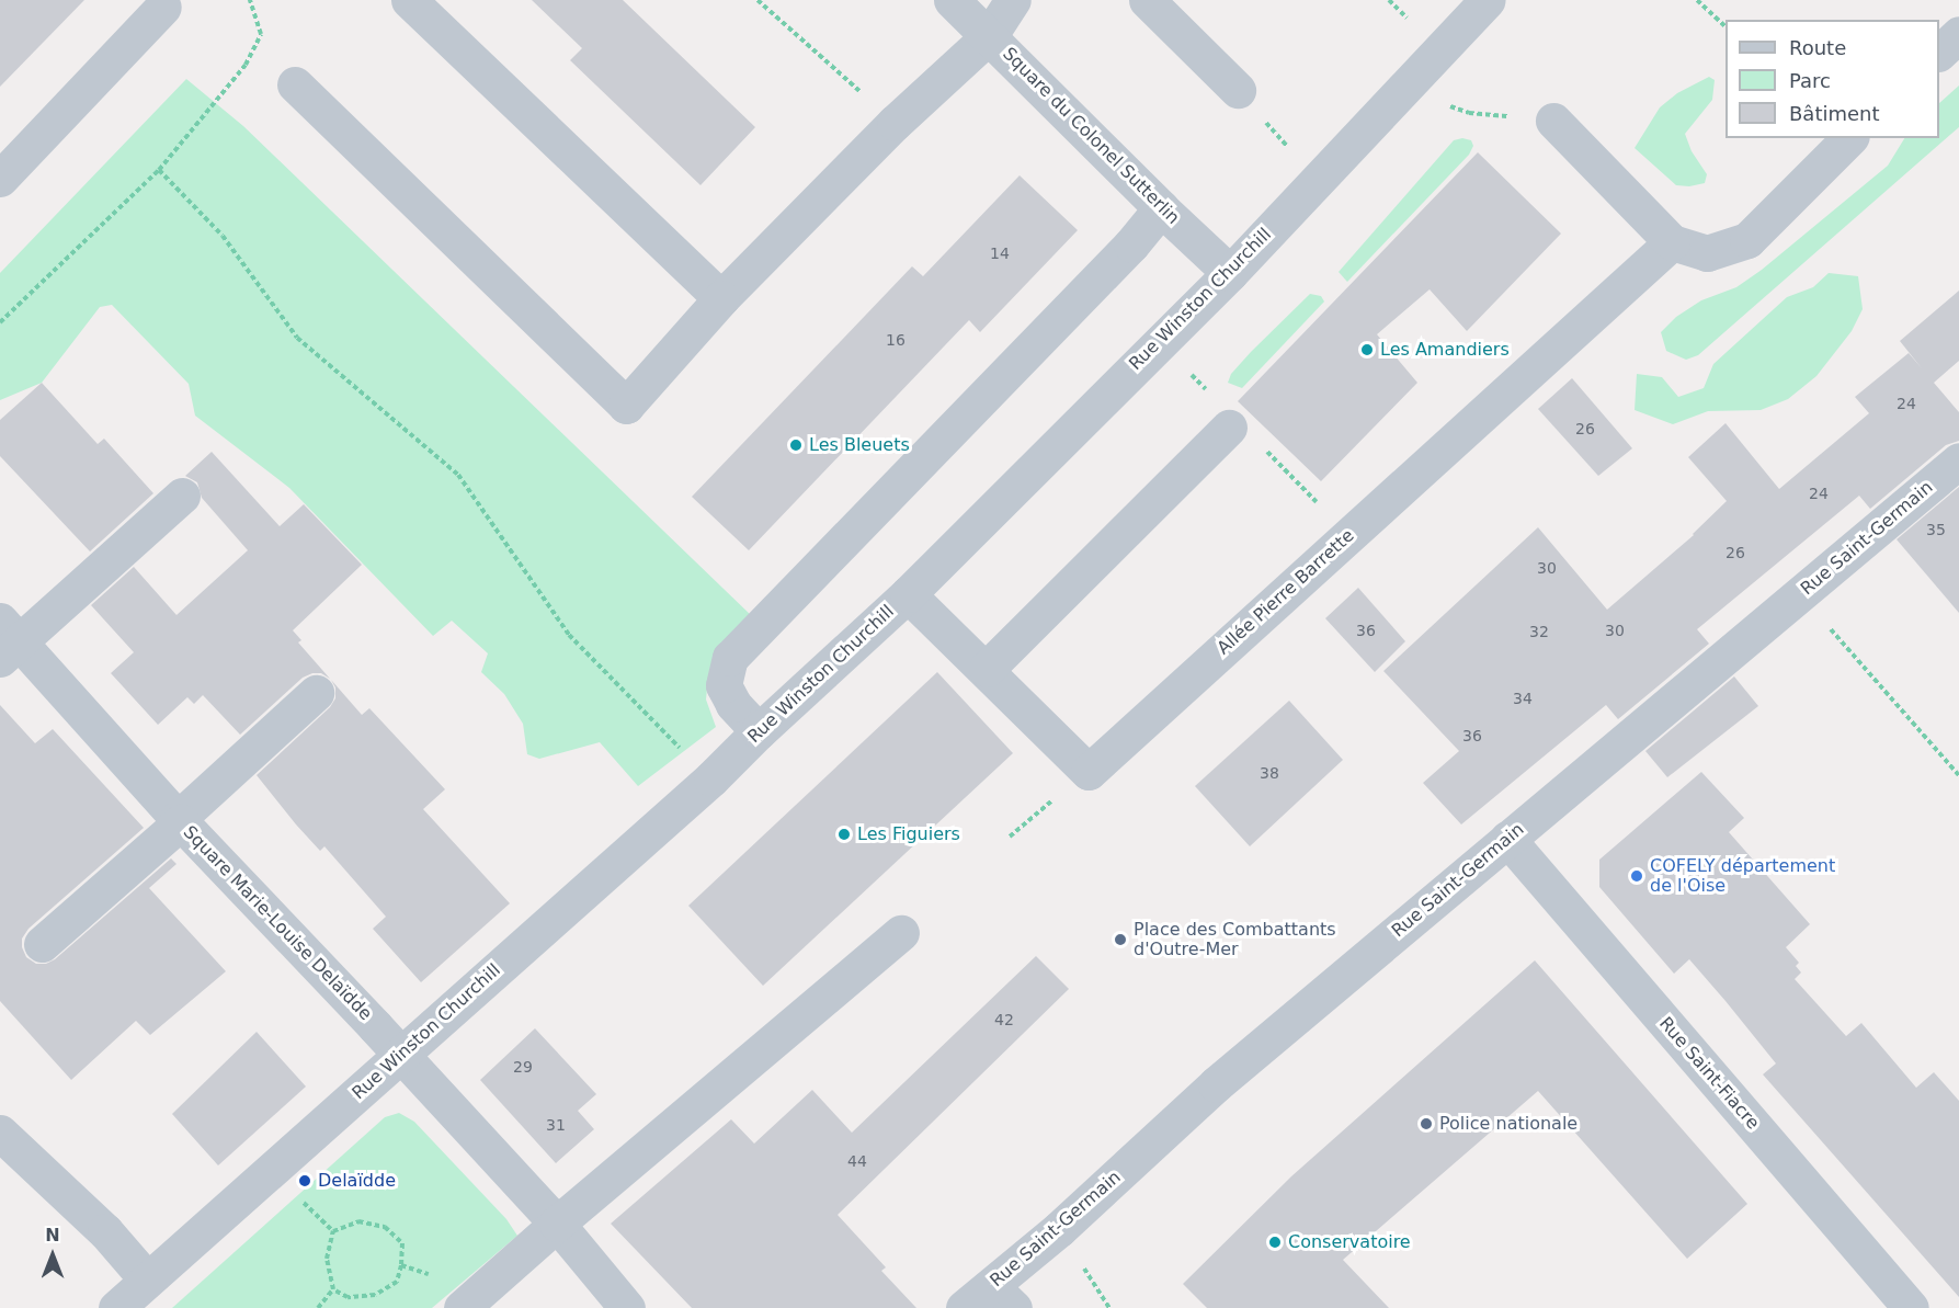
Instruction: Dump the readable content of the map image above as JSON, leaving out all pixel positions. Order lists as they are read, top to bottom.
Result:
{
  "streets": {
    "street": [
      "Square du Colonel Sutterlin",
      "Rue Winston Churchill",
      "Rue Saint-Germain",
      "Allée Pierre Barrette",
      "Square Marie-Louise Delaïdde",
      "Rue Saint-Fiacre"
    ]
  },
  "crossings": [
    ["Square du Colonel Sutterlin", "Rue Winston Churchill"],
    ["Rue Winston Churchill", "Square Marie-Louise Delaïdde"],
    ["Rue Saint-Germain", "Rue Saint-Fiacre"]
  ],
  "places": [
    "Les Amandiers",
    "Les Bleuets",
    "Les Figuiers",
    "COFELY département de l'Oise",
    "Place des Combattants d'Outre-Mer",
    "Police nationale",
    "Delaïdde",
    "Conservatoire"
  ],
  "house_numbers": [
    "14",
    "16",
    "24",
    "26",
    "24",
    "35",
    "26",
    "30",
    "36",
    "30",
    "32",
    "34",
    "36",
    "38",
    "42",
    "29",
    "31",
    "44"
  ],
  "legend": ["Route", "Parc", "Bâtiment"],
  "north": "top"
}
